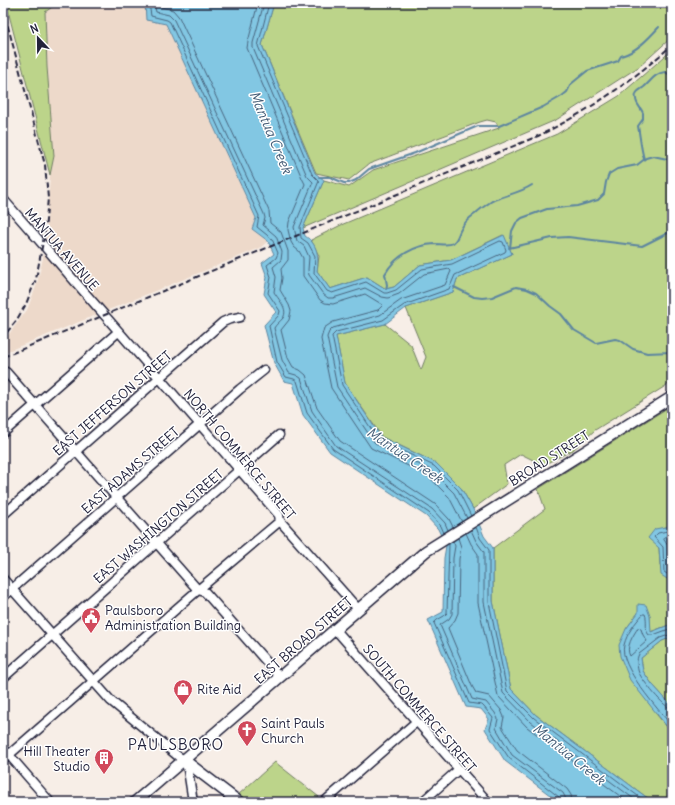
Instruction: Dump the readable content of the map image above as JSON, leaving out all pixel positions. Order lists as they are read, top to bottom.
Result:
{
  "streets": {
    "main road": ["BROAD STREET", "EAST BROAD STREET"],
    "street": [
      "MANTUA AVENUE",
      "EAST JEFFERSON STREET",
      "NORTH COMMERCE STREET",
      "EAST ADAMS STREET",
      "EAST WASHINGTON STREET",
      "SOUTH COMMERCE STREET"
    ]
  },
  "crossings": [
    ["MANTUA AVENUE", "NORTH COMMERCE STREET"],
    ["EAST JEFFERSON STREET", "NORTH COMMERCE STREET"],
    ["NORTH COMMERCE STREET", "EAST ADAMS STREET"],
    ["NORTH COMMERCE STREET", "EAST WASHINGTON STREET"],
    ["NORTH COMMERCE STREET", "EAST BROAD STREET"],
    ["BROAD STREET", "EAST BROAD STREET"],
    ["EAST BROAD STREET", "SOUTH COMMERCE STREET"]
  ],
  "districts": ["PAULSBORO"],
  "water": ["Mantua Creek"],
  "places": {
    "public building": ["Paulsboro Administration Building"],
    "shop": ["Rite Aid"],
    "church": ["Saint Pauls Church"],
    "building": ["Hill Theater Studio"]
  },
  "north": "top"
}
